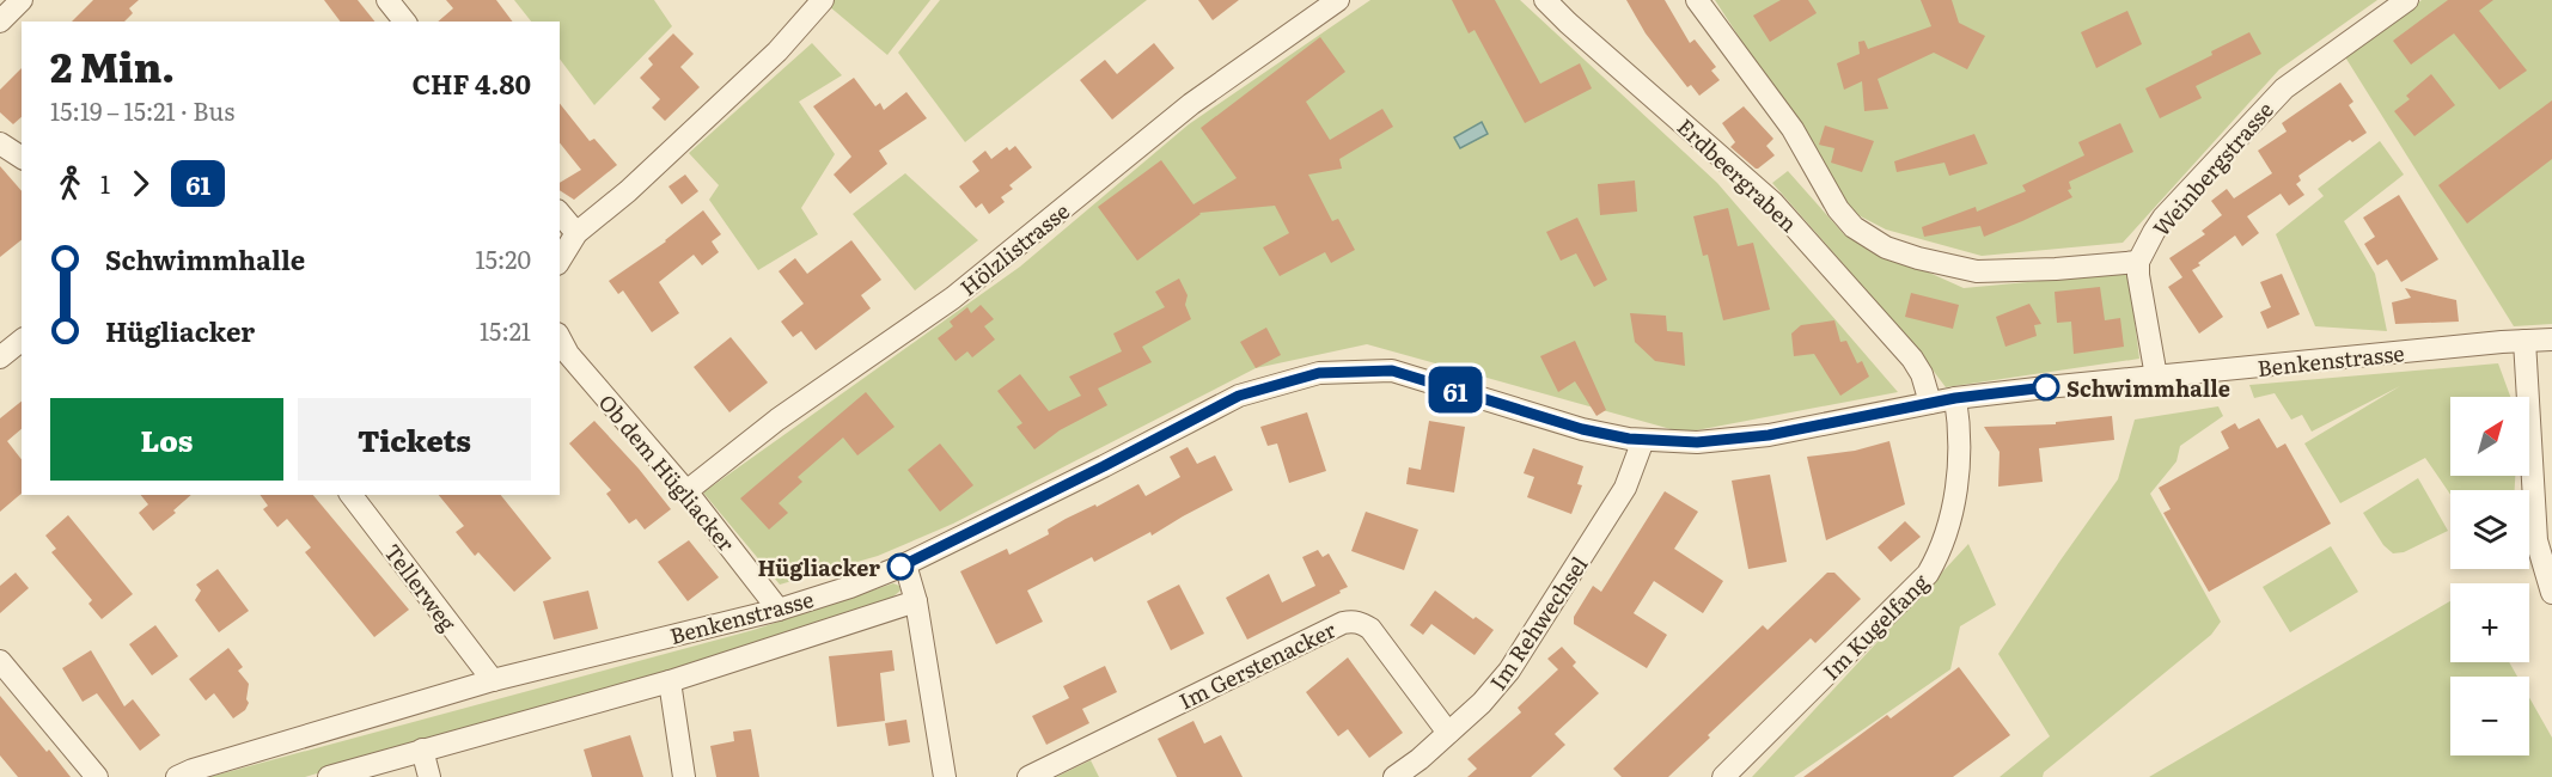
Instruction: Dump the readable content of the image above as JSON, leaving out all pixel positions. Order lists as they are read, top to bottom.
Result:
{
  "streets": {
    "street": [
      "Weinbergstrasse",
      "Erdbeergraben",
      "Hölzlistrasse",
      "Benkenstrasse",
      "Ob dem Hügliacker",
      "Tellerweg",
      "Im Rehwechsel",
      "Im Kugelfang",
      "Im Gerstenacker"
    ]
  },
  "crossings": [
    ["Erdbeergraben", "Benkenstrasse"],
    ["Hölzlistrasse", "Ob dem Hügliacker"],
    ["Benkenstrasse", "Ob dem Hügliacker"],
    ["Benkenstrasse", "Tellerweg"],
    ["Benkenstrasse", "Im Rehwechsel"],
    ["Benkenstrasse", "Im Kugelfang"],
    ["Im Rehwechsel", "Im Gerstenacker"]
  ],
  "places": ["Schwimmhalle", "Hügliacker"],
  "lines": ["bus line 61"],
  "north": "top right",
  "page": {
    "on_map": "61",
    "heading": ["2 Min.", "15:19 – 15:21 · Bus", "CHF 4.80"],
    "legs": ["1", "61"],
    "list": [
      {
        "name": "Schwimmhalle",
        "value": "15:20"
      },
      {
        "name": "Hügliacker",
        "value": "15:21"
      }
    ],
    "buttons": ["Los", "Tickets"],
    "map_buttons": ["+", "−"]
  }
}
